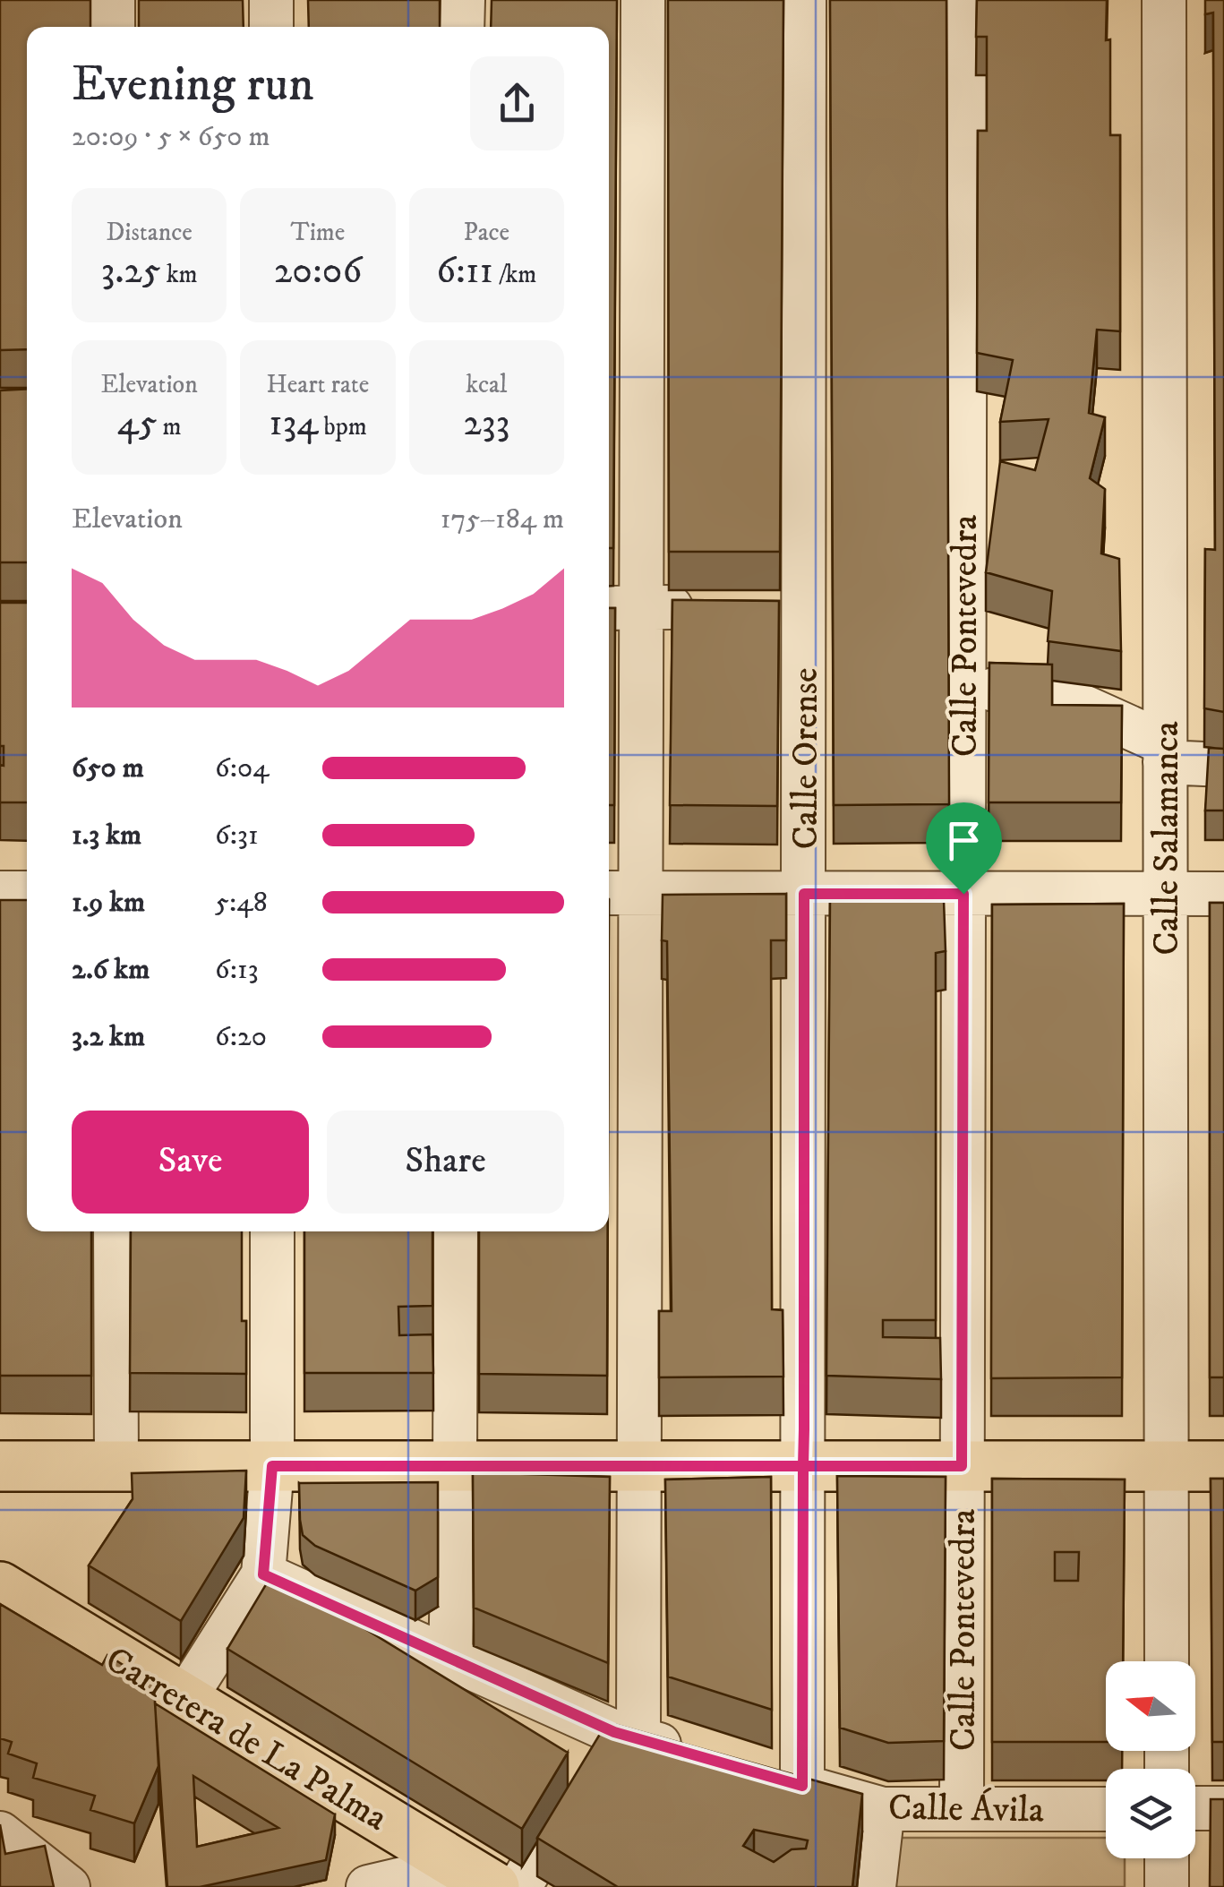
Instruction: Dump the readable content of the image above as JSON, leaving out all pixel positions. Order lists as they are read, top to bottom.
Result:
{
  "streets": {
    "main road": ["Carretera de La Palma"],
    "street": [
      "Calle Pontevedra",
      "Calle Orense",
      "Calle Salamanca",
      "Calle Ávila"
    ]
  },
  "crossings": [
    ["Calle Pontevedra", "Calle Ávila"],
    ["Calle Orense", "Calle Ávila"]
  ],
  "north": "left",
  "page": {
    "heading": ["Evening run", "20:09 · 5 × 650 m"],
    "stats": [
      ["Distance", "3.25 km"],
      ["Time", "20:06"],
      ["Pace", "6:11 /km"],
      ["Elevation", "45 m"],
      ["Heart rate", "134 bpm"],
      ["kcal", "233"]
    ],
    "chart": ["Elevation", "175–184 m"],
    "list": [
      {
        "name": "650 m",
        "note": "6:04"
      },
      {
        "name": "1.3 km",
        "note": "6:31"
      },
      {
        "name": "1.9 km",
        "note": "5:48"
      },
      {
        "name": "2.6 km",
        "note": "6:13"
      },
      {
        "name": "3.2 km",
        "note": "6:20"
      }
    ],
    "buttons": ["Save", "Share"]
  }
}
